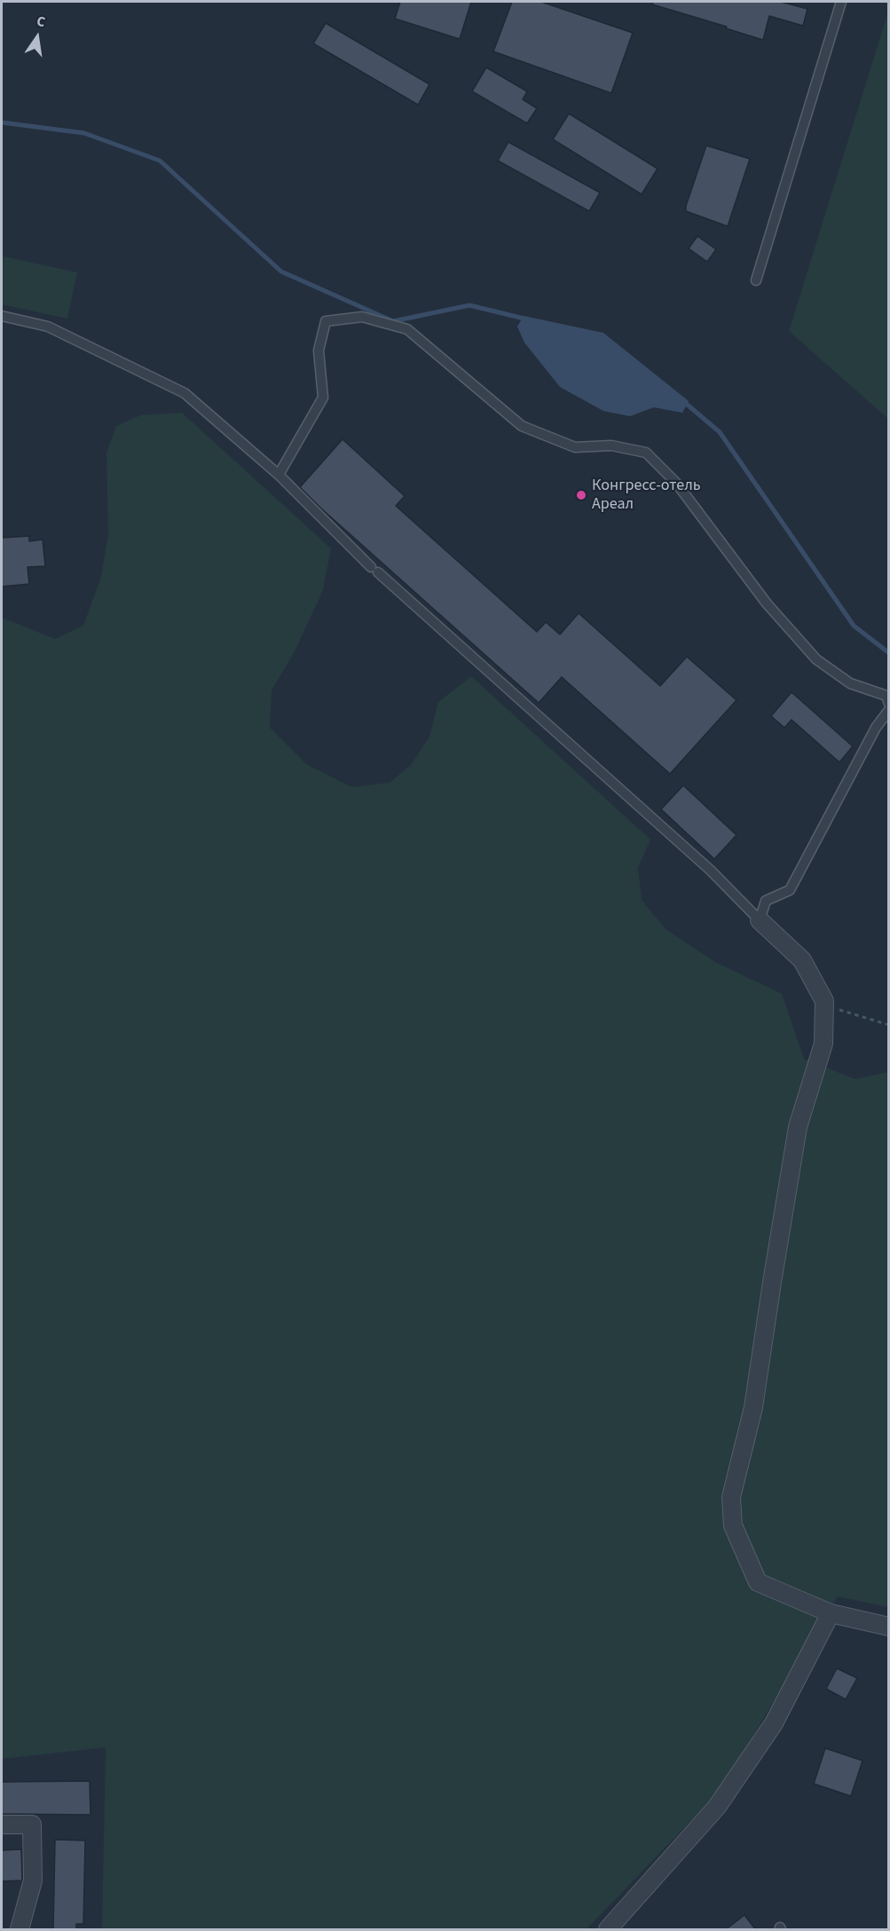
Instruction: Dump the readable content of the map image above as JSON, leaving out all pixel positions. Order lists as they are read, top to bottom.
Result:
{
  "places": ["Конгресс-отель Ареал"],
  "north": "top"
}
